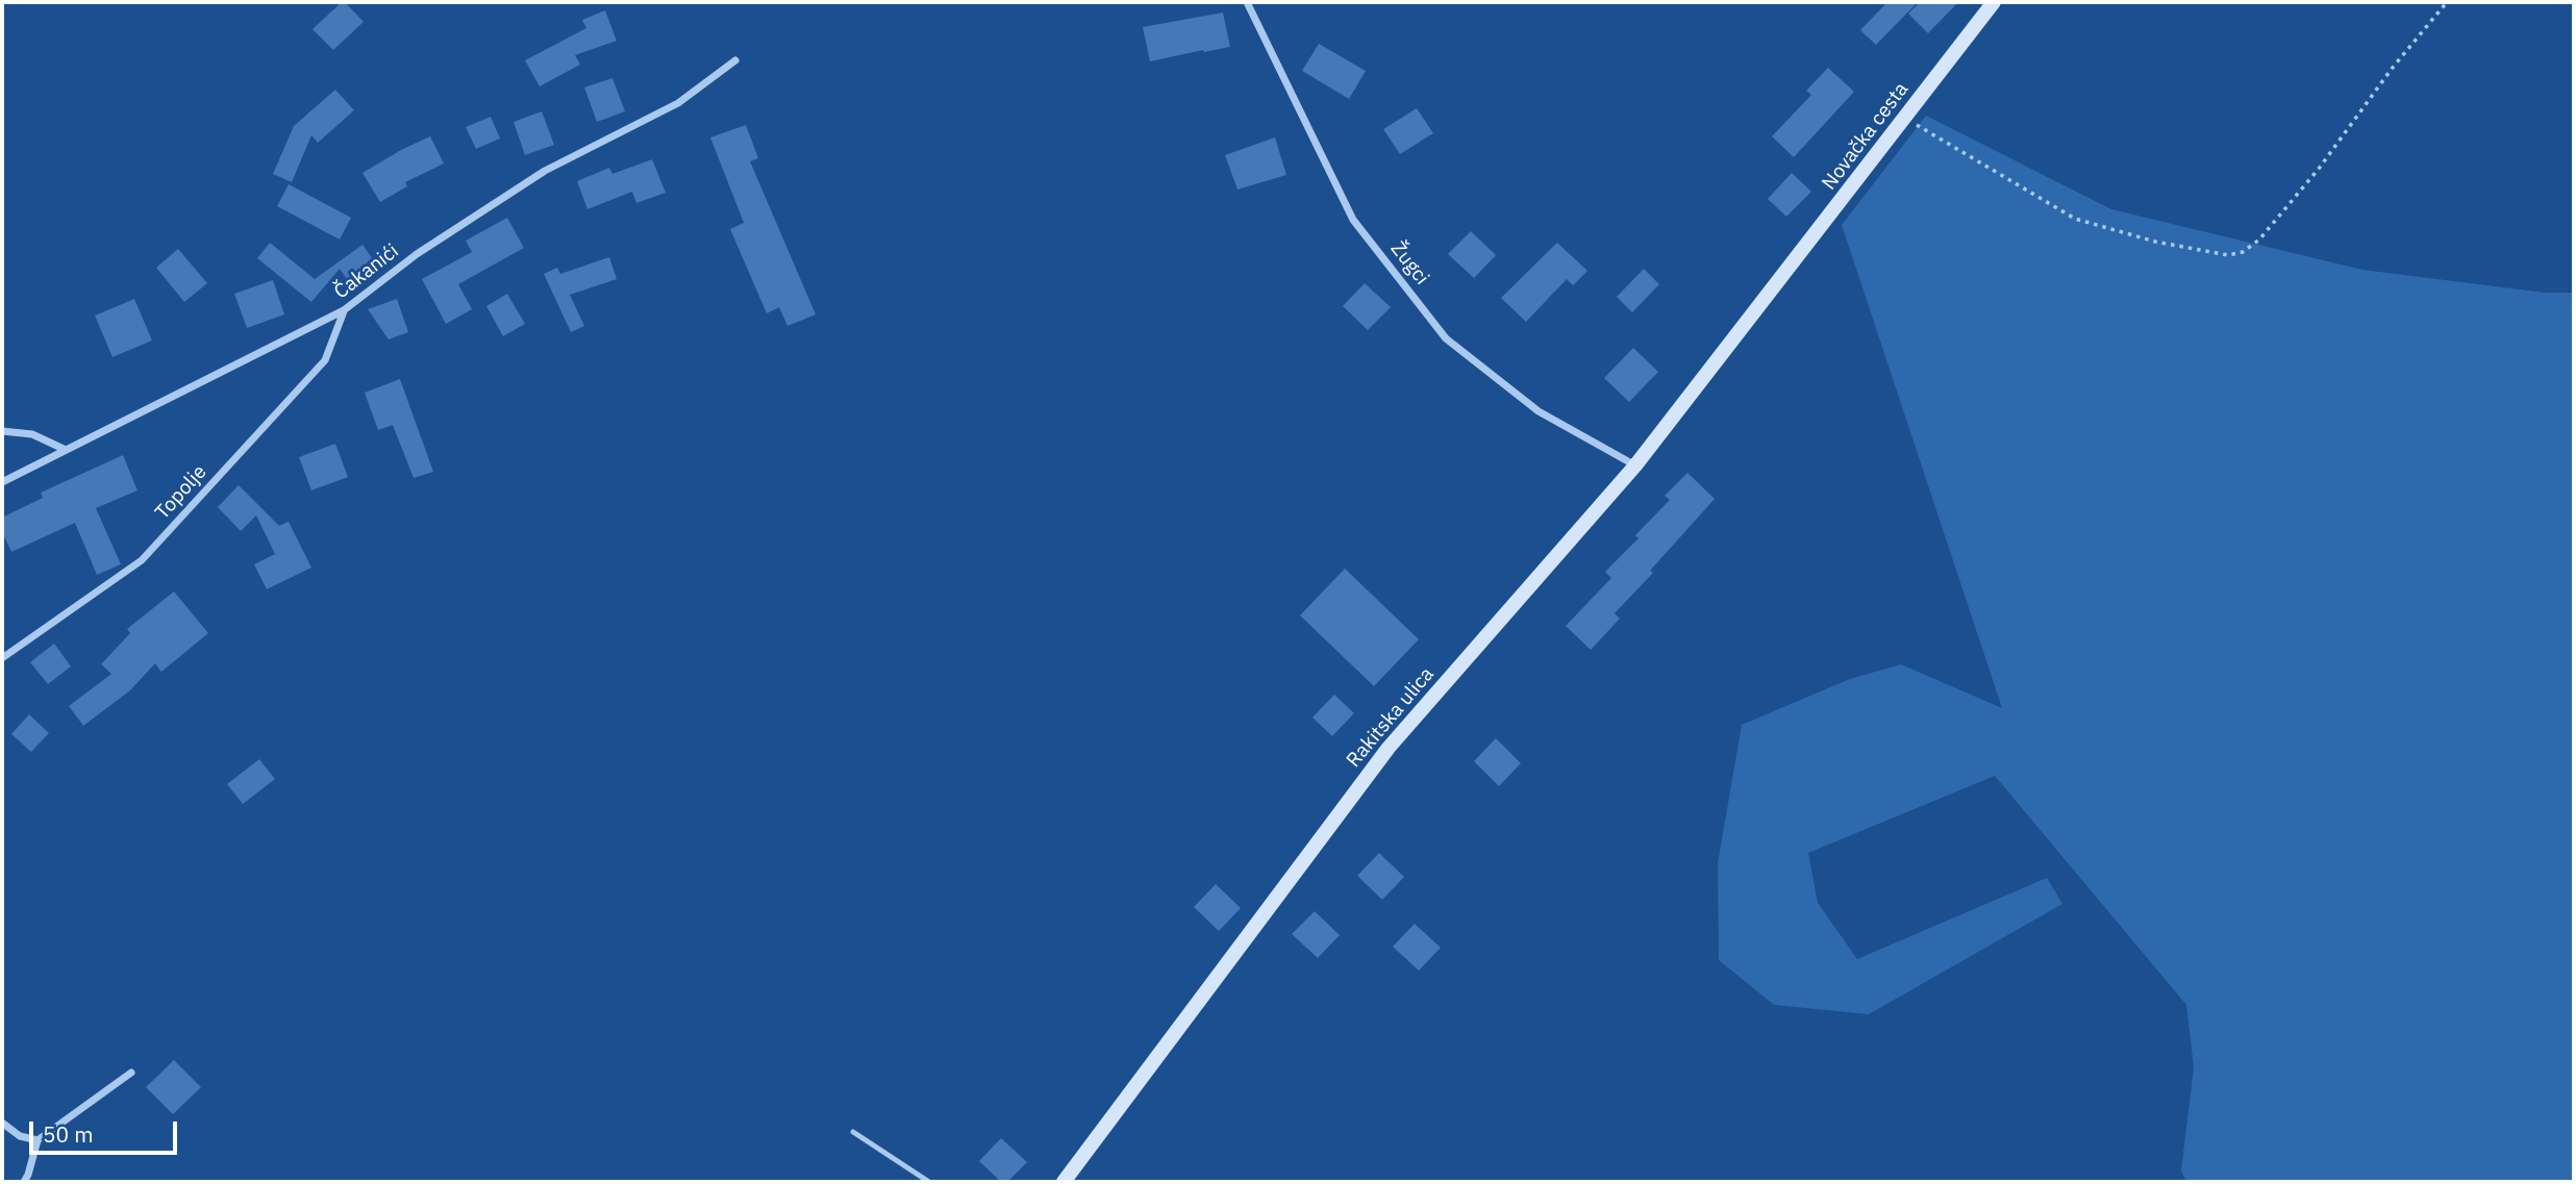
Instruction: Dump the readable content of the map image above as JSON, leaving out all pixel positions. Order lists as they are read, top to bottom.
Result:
{
  "streets": {
    "street": [
      "Novačka cesta",
      "Žugci",
      "Čakanići",
      "Topolje",
      "Rakitska ulica"
    ]
  },
  "crossings": [
    ["Novačka cesta", "Rakitska ulica"],
    ["Žugci", "Rakitska ulica"],
    ["Čakanići", "Topolje"]
  ],
  "scale_bar": "50 m"
}
